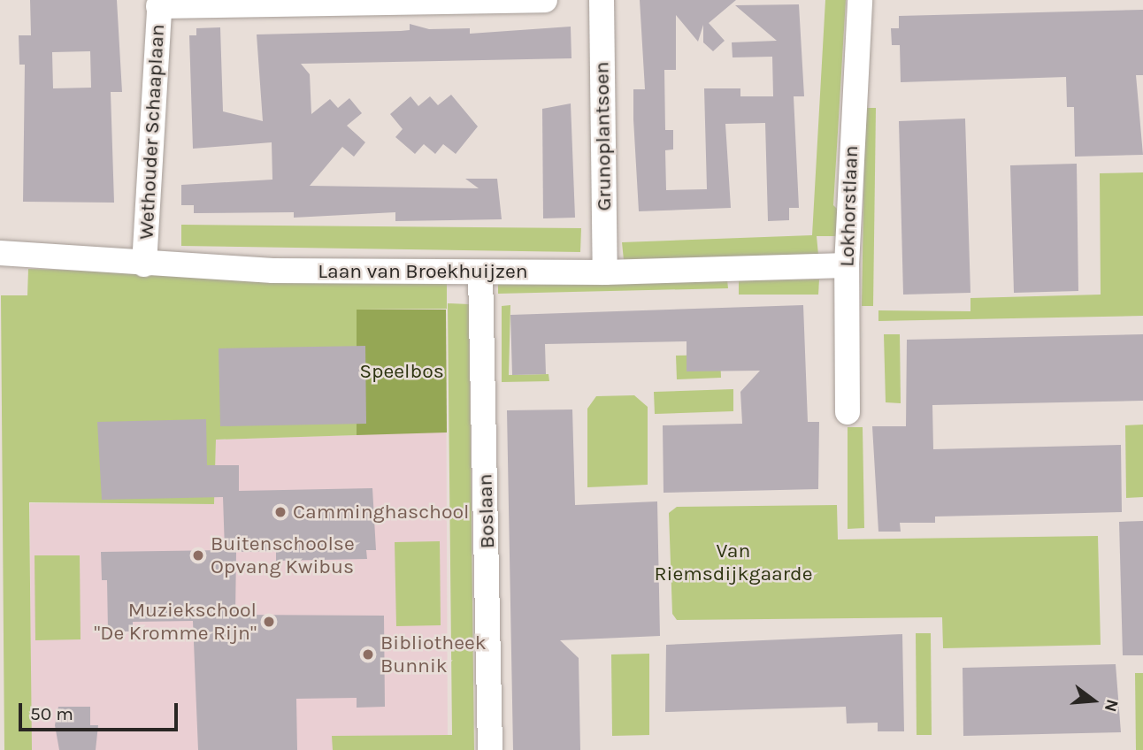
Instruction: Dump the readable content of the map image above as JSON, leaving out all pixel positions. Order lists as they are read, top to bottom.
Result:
{
  "streets": {
    "street": [
      "Wethouder Schaaplaan",
      "Grunoplantsoen",
      "Lokhorstlaan",
      "Laan van Broekhuijzen",
      "Boslaan"
    ]
  },
  "crossings": [
    ["Wethouder Schaaplaan", "Laan van Broekhuijzen"],
    ["Grunoplantsoen", "Laan van Broekhuijzen"],
    ["Lokhorstlaan", "Laan van Broekhuijzen"],
    ["Laan van Broekhuijzen", "Boslaan"]
  ],
  "parks": ["Speelbos", "Van Riemsdijkgaarde"],
  "places": [
    "Camminghaschool",
    "Buitenschoolse Opvang Kwibus",
    "Muziekschool \"De Kromme Rijn\"",
    "Bibliotheek Bunnik"
  ],
  "scale_bar": "50 m",
  "north": "right"
}
